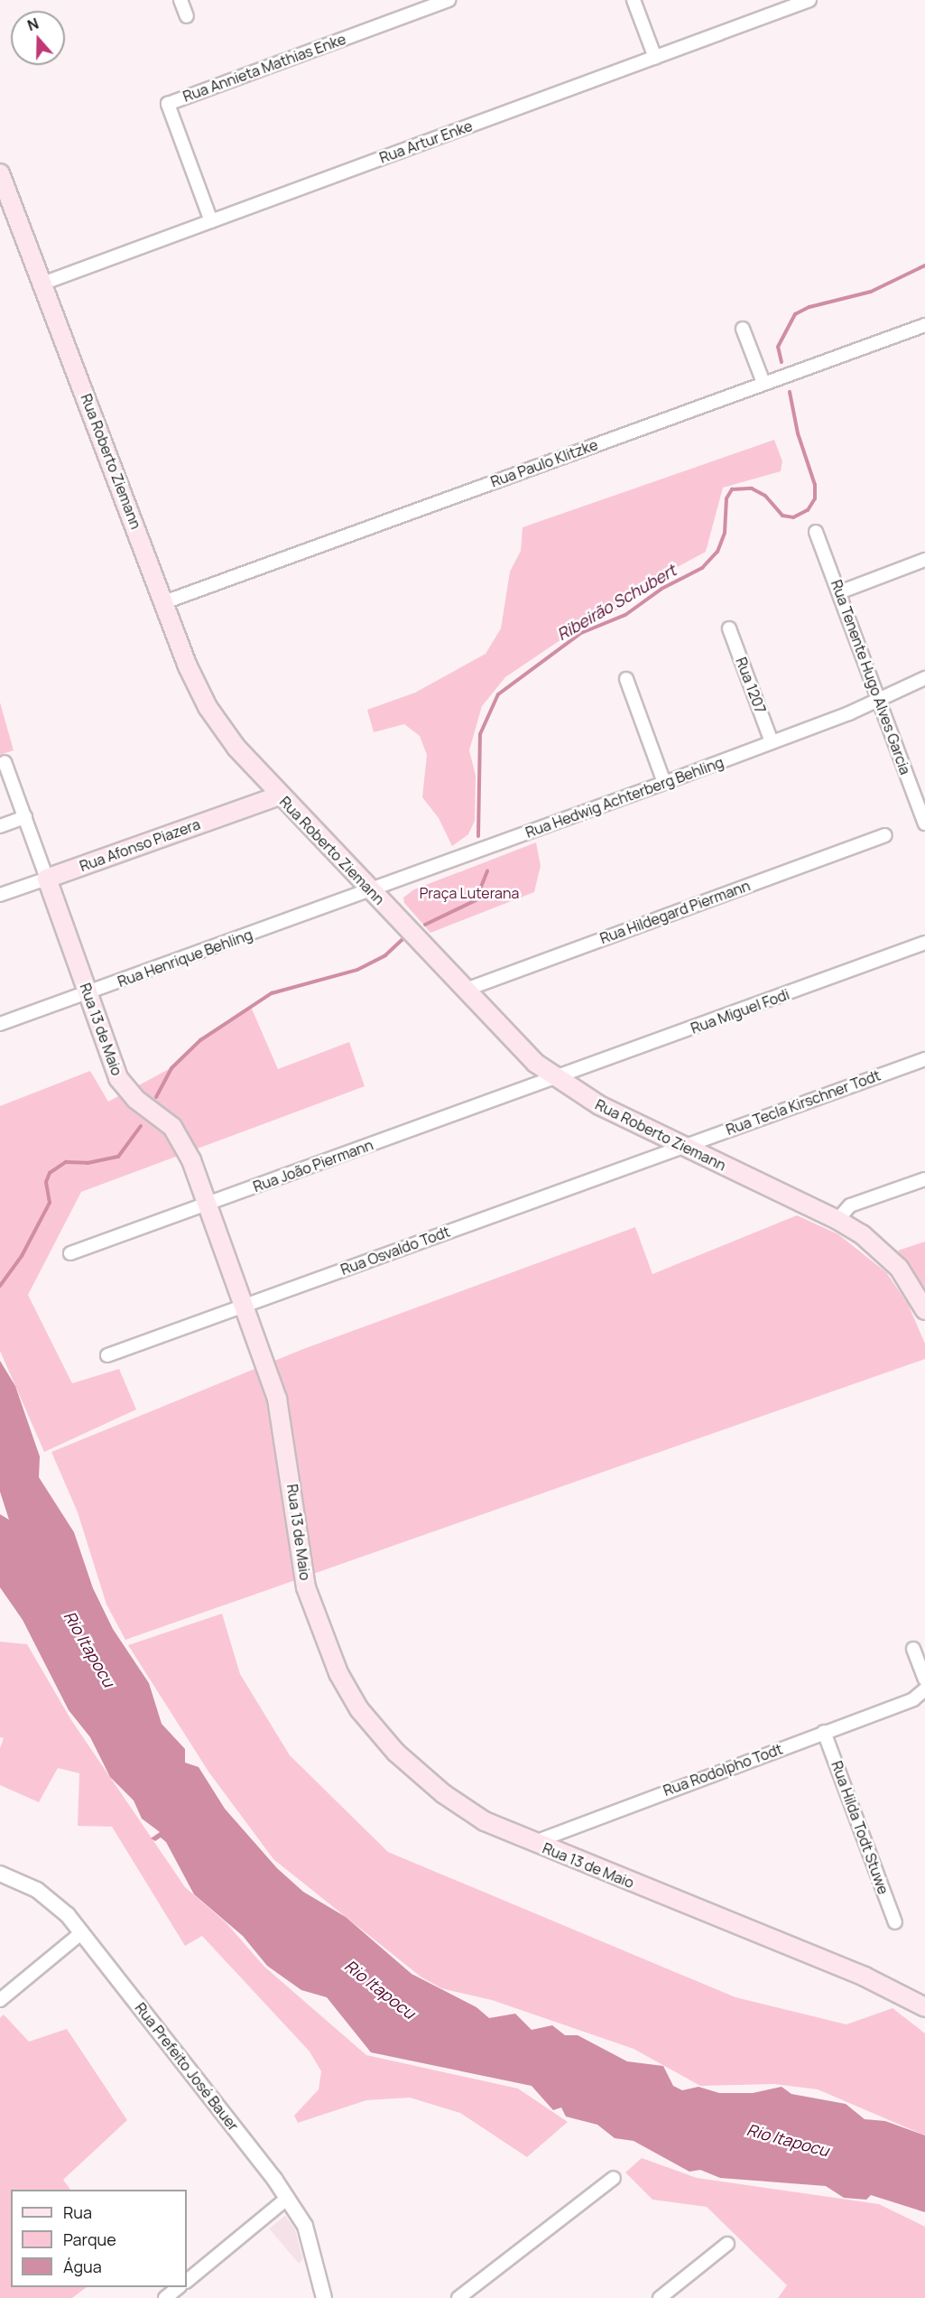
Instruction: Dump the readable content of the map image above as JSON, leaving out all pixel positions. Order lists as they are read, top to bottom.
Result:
{
  "streets": {
    "main road": ["Rua Roberto Ziemann", "Rua Afonso Piazera", "Rua 13 de Maio"],
    "street": [
      "Rua Annieta Mathias Enke",
      "Rua Artur Enke",
      "Rua Paulo Klitzke",
      "Rua Tenente Hugo Alves Garcia",
      "Rua 1207",
      "Rua Hedwig Achterberg Behling",
      "Rua Hildegard Piermann",
      "Rua Henrique Behling",
      "Rua Miguel Fodi",
      "Rua Tecla Kirschner Todt",
      "Rua João Piermann",
      "Rua Osvaldo Todt",
      "Rua Rodolpho Todt",
      "Rua Hilda Todt Stuwe",
      "Rua Prefeito José Bauer"
    ]
  },
  "crossings": [
    ["Rua Annieta Mathias Enke", "Rua Artur Enke"],
    ["Rua Artur Enke", "Rua Roberto Ziemann"],
    ["Rua Roberto Ziemann", "Rua Paulo Klitzke"],
    ["Rua Roberto Ziemann", "Rua Hedwig Achterberg Behling"],
    ["Rua Roberto Ziemann", "Rua Afonso Piazera"],
    ["Rua Roberto Ziemann", "Rua Hildegard Piermann"],
    ["Rua Roberto Ziemann", "Rua Henrique Behling"],
    ["Rua Roberto Ziemann", "Rua Miguel Fodi"],
    ["Rua Roberto Ziemann", "Rua Tecla Kirschner Todt"],
    ["Rua Roberto Ziemann", "Rua João Piermann"],
    ["Rua Roberto Ziemann", "Rua Osvaldo Todt"],
    ["Rua Tenente Hugo Alves Garcia", "Rua Hedwig Achterberg Behling"],
    ["Rua 1207", "Rua Hedwig Achterberg Behling"],
    ["Rua Hedwig Achterberg Behling", "Rua Henrique Behling"],
    ["Rua Afonso Piazera", "Rua 13 de Maio"],
    ["Rua Henrique Behling", "Rua 13 de Maio"],
    ["Rua Miguel Fodi", "Rua João Piermann"],
    ["Rua 13 de Maio", "Rua João Piermann"],
    ["Rua 13 de Maio", "Rua Osvaldo Todt"],
    ["Rua 13 de Maio", "Rua Rodolpho Todt"],
    ["Rua Tecla Kirschner Todt", "Rua Osvaldo Todt"],
    ["Rua Rodolpho Todt", "Rua Hilda Todt Stuwe"]
  ],
  "water": ["Ribeirão Schubert", "Rio Itapocu"],
  "parks": ["Praça Luterana"],
  "legend": ["Rua", "Parque", "Água"],
  "north": "top"
}
